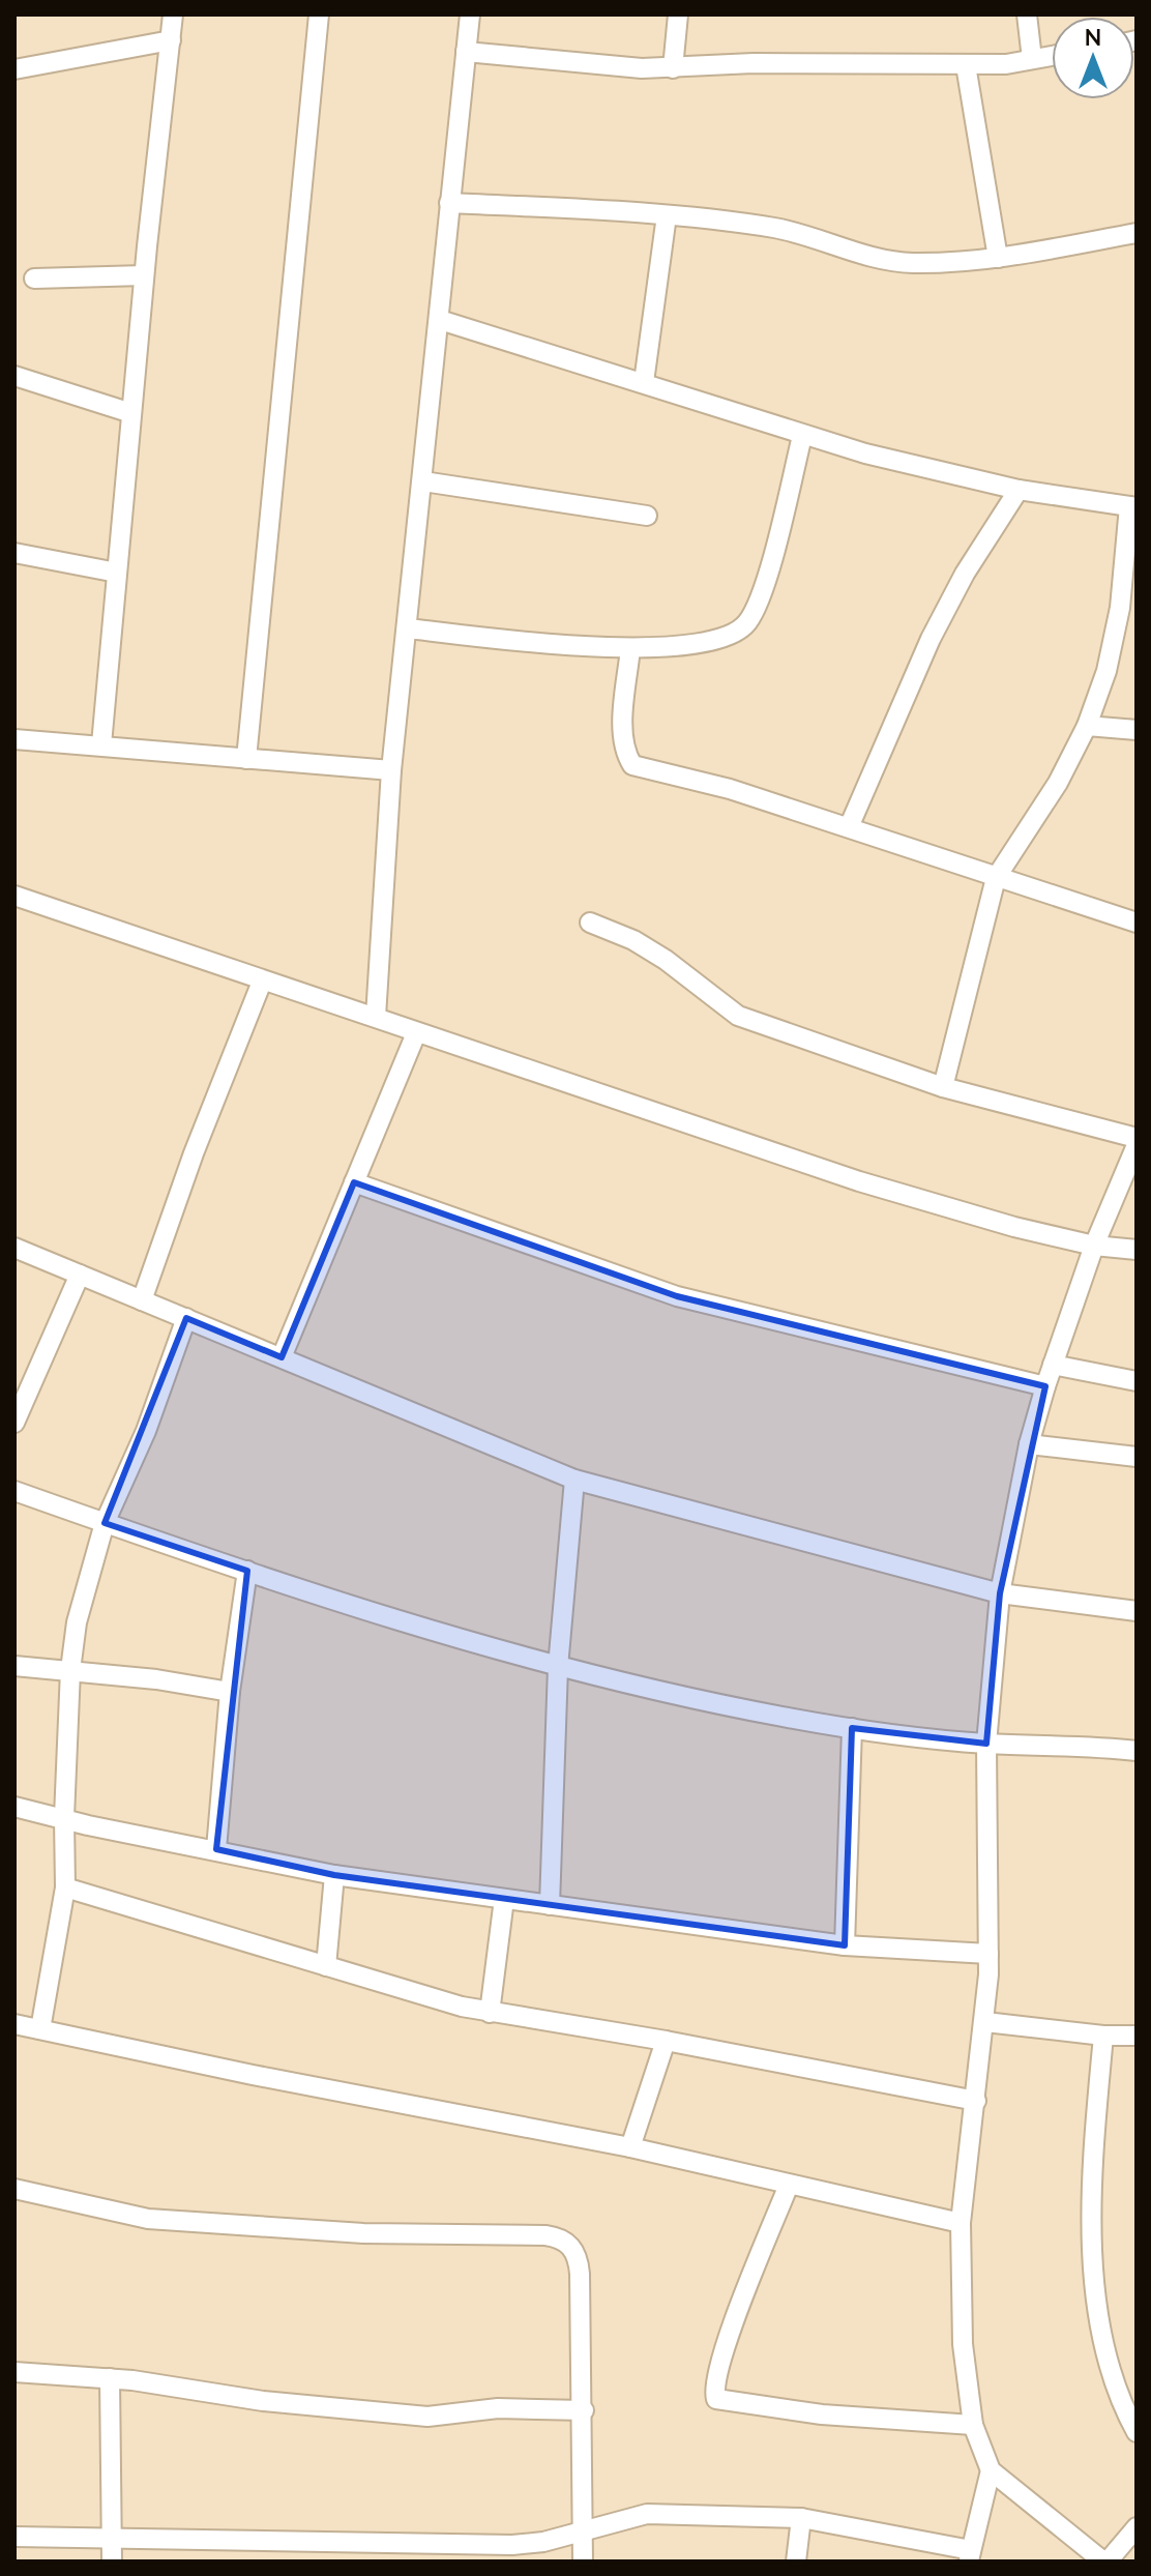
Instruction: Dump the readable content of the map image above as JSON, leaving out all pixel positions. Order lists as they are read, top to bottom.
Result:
{
  "north": "top"
}
